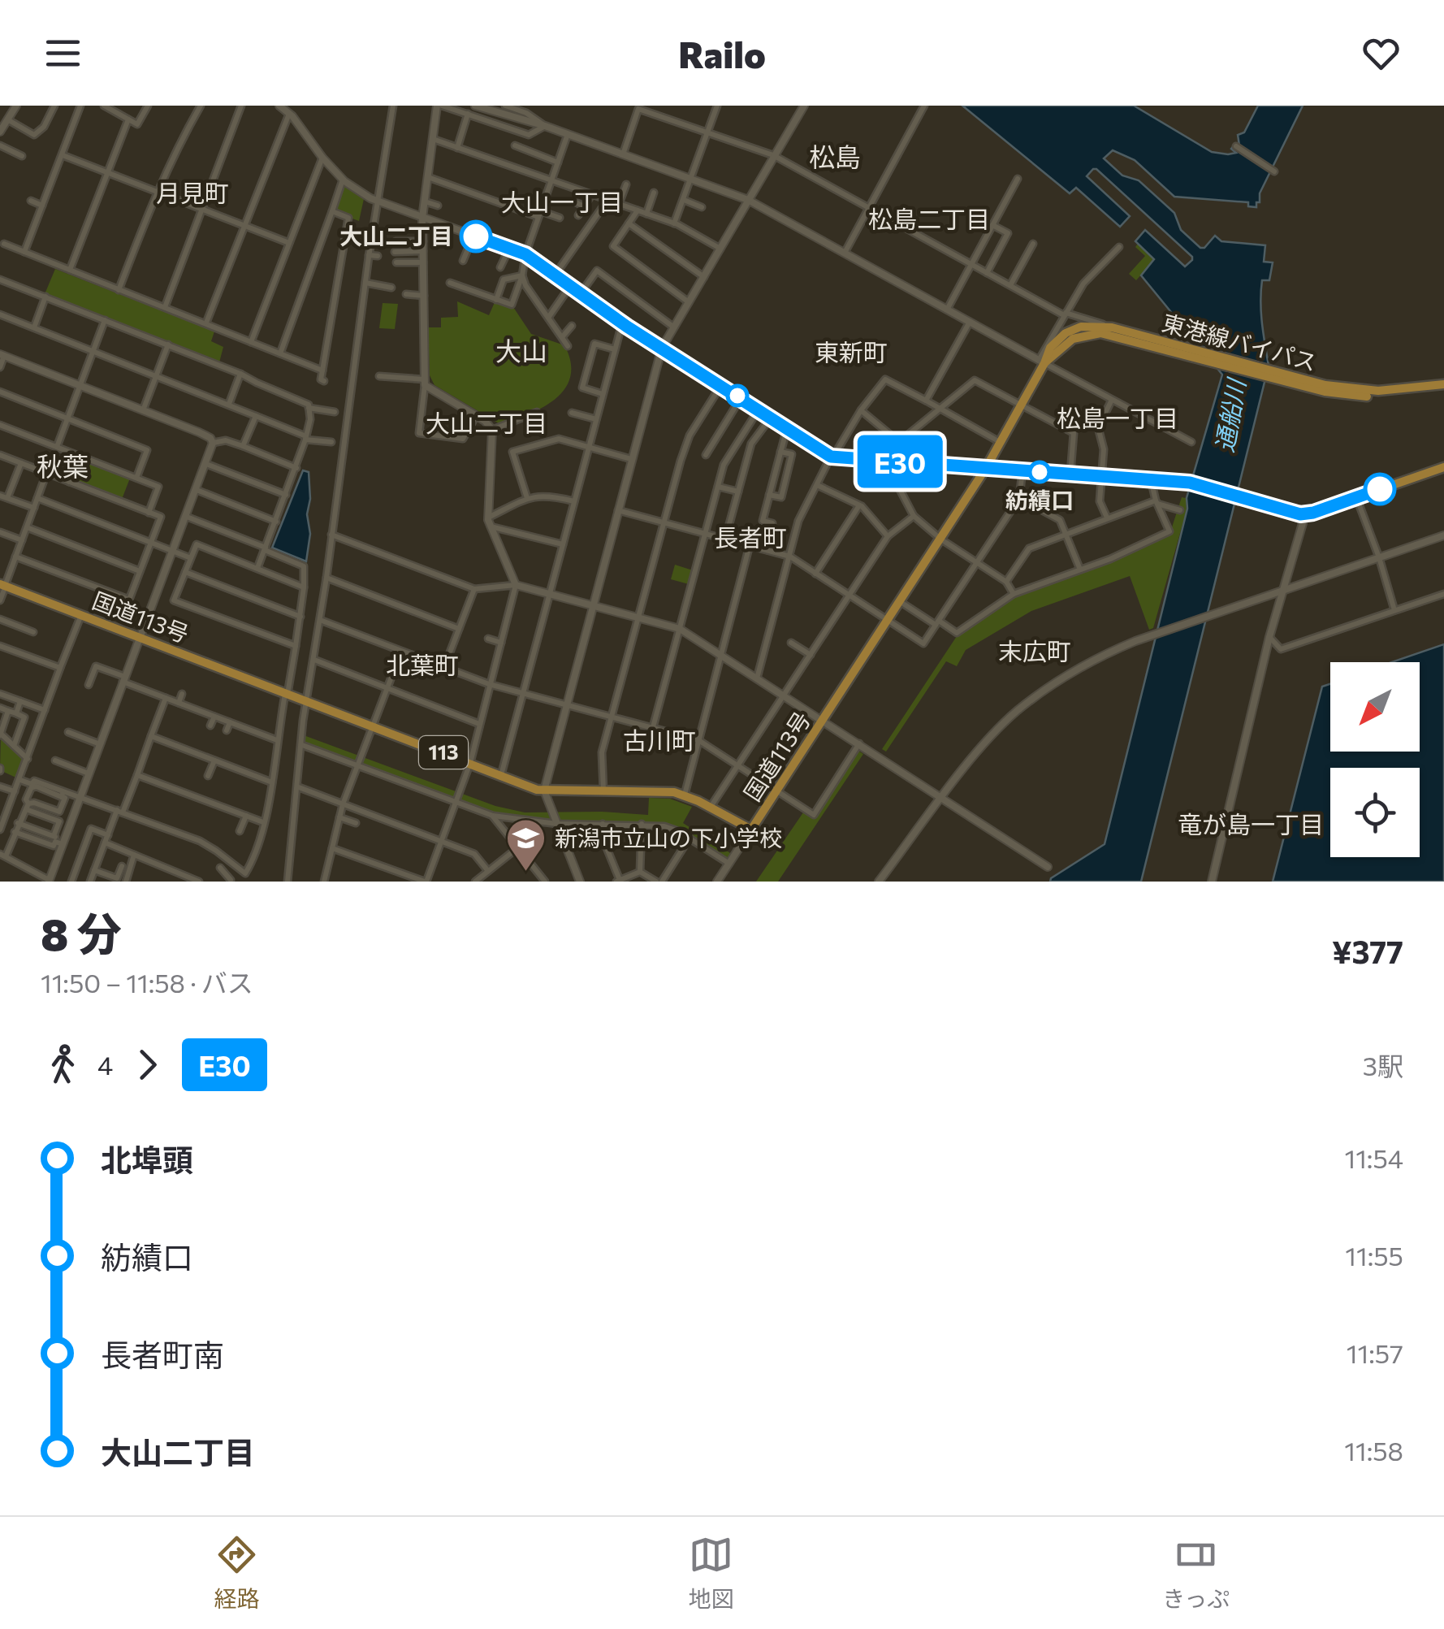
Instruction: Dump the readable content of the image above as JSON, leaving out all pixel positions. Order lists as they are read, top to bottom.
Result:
{
  "streets": {
    "highway": ["東港線バイパス", "国道113号", "113"]
  },
  "crossings": [
    ["東港線バイパス", "国道113号"]
  ],
  "districts": [
    "松島",
    "月見町",
    "大山一丁目",
    "松島二丁目",
    "大山",
    "東新町",
    "松島一丁目",
    "大山二丁目",
    "秋葉",
    "長者町",
    "末広町",
    "北葉町",
    "古川町",
    "竜が島一丁目"
  ],
  "water": ["通船川"],
  "places": {
    "other": ["大山二丁目", "紡績口"],
    "school or university": ["新潟市立山の下小学校"]
  },
  "lines": ["bus line E30"],
  "north": "bottom left",
  "page": {
    "header": "Railo",
    "on_map": "E30",
    "heading": ["8 分", "11:50 – 11:58 · バス", "¥377"],
    "legs": ["4", "E30", "3駅"],
    "list": [
      {
        "name": "北埠頭",
        "value": "11:54"
      },
      {
        "name": "紡績口",
        "value": "11:55"
      },
      {
        "name": "長者町南",
        "value": "11:57"
      },
      {
        "name": "大山二丁目",
        "value": "11:58"
      }
    ],
    "tabs": ["経路", "地図", "きっぷ"]
  }
}
